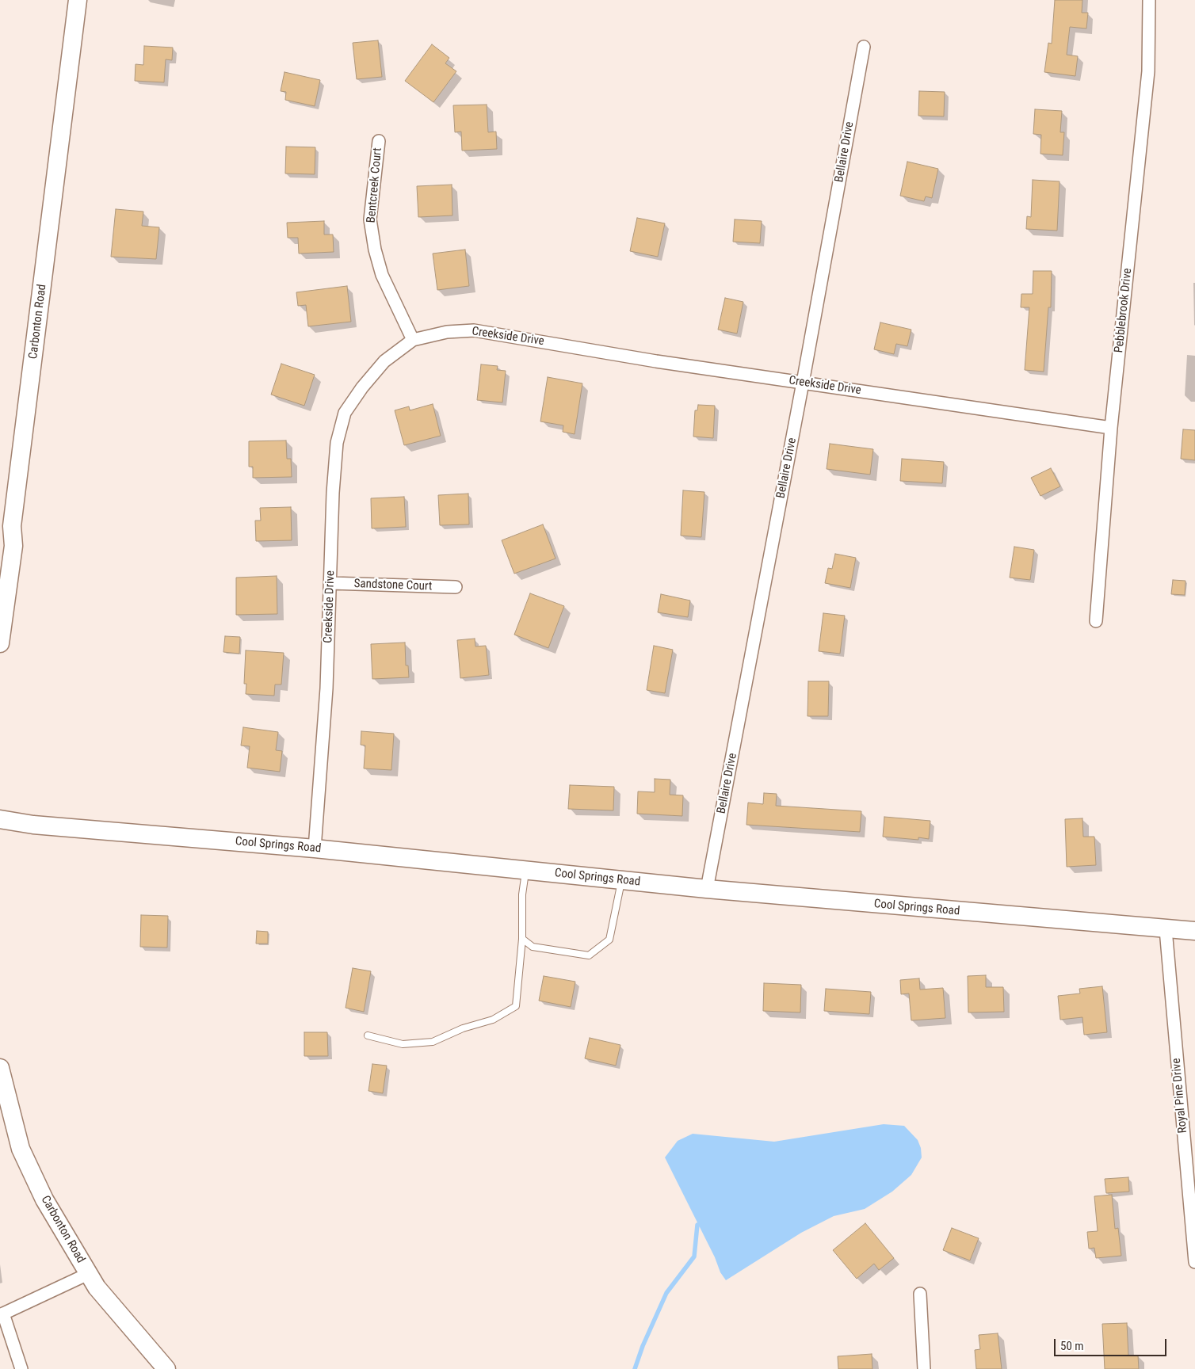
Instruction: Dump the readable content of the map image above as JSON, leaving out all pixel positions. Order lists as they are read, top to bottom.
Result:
{
  "streets": {
    "street": [
      "Bellaire Drive",
      "Bentcreek Court",
      "Pebblebrook Drive",
      "Carbonton Road",
      "Creekside Drive",
      "Sandstone Court",
      "Cool Springs Road",
      "Royal Pine Drive"
    ]
  },
  "crossings": [
    ["Bellaire Drive", "Creekside Drive"],
    ["Bellaire Drive", "Cool Springs Road"],
    ["Bentcreek Court", "Creekside Drive"],
    ["Pebblebrook Drive", "Creekside Drive"],
    ["Creekside Drive", "Sandstone Court"],
    ["Creekside Drive", "Cool Springs Road"],
    ["Cool Springs Road", "Royal Pine Drive"]
  ],
  "scale_bar": "50 m"
}
